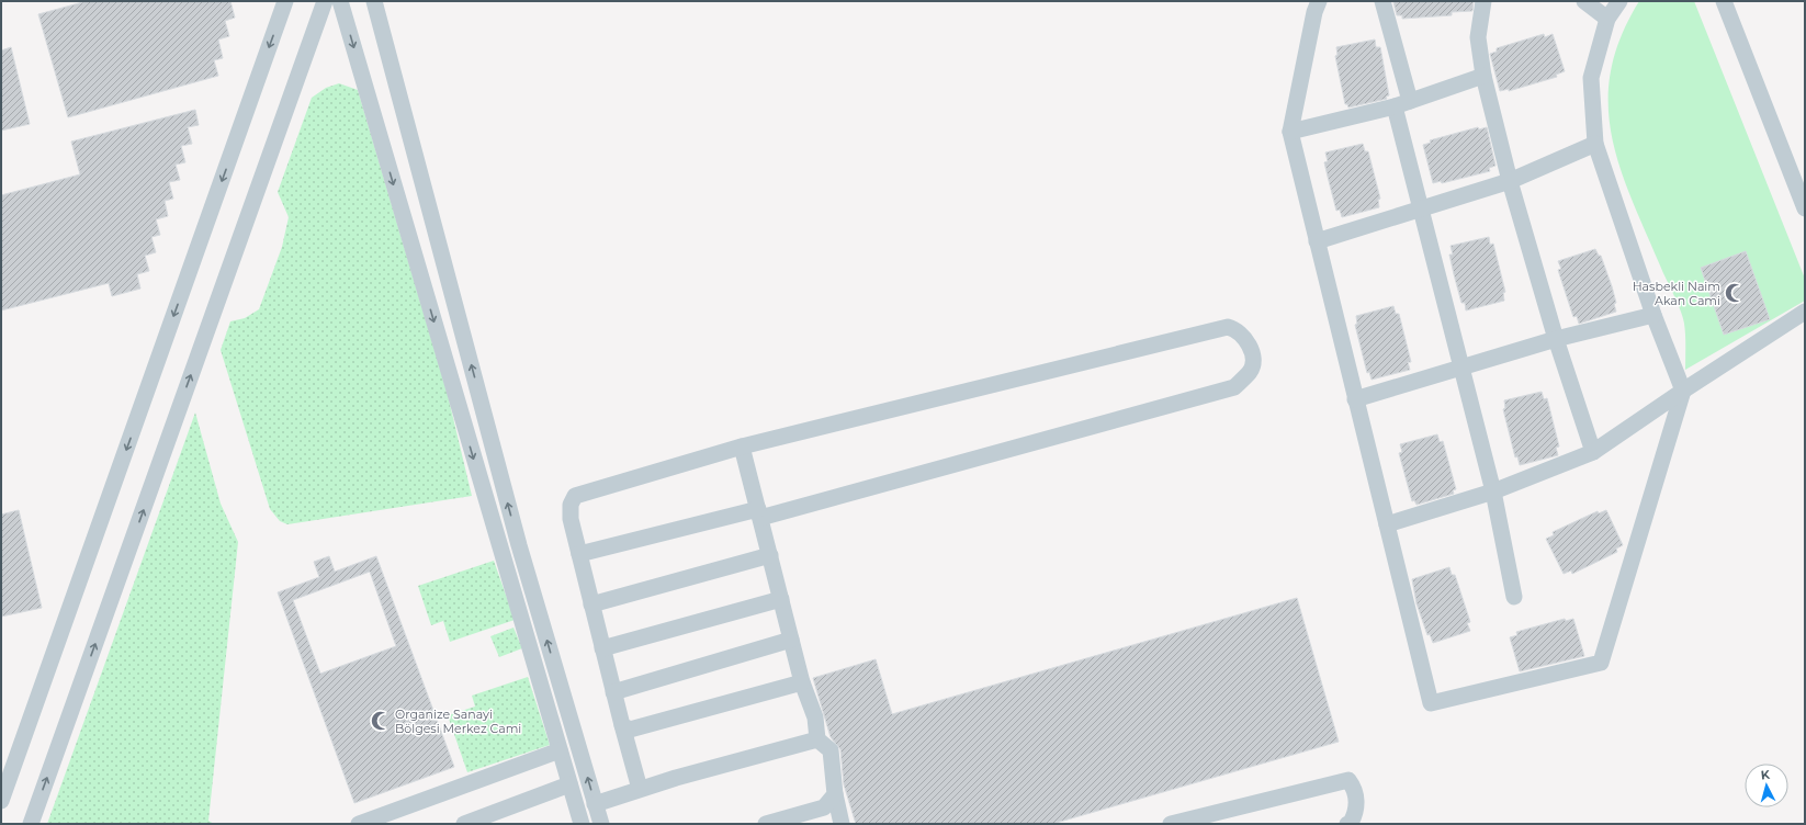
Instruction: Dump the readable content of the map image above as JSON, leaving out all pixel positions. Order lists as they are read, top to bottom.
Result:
{
  "places": {
    "mosque": ["Hasbekli Naim Akan Cami", "Organize Sanayi Bölgesi Merkez Cami"]
  },
  "north": "top"
}
